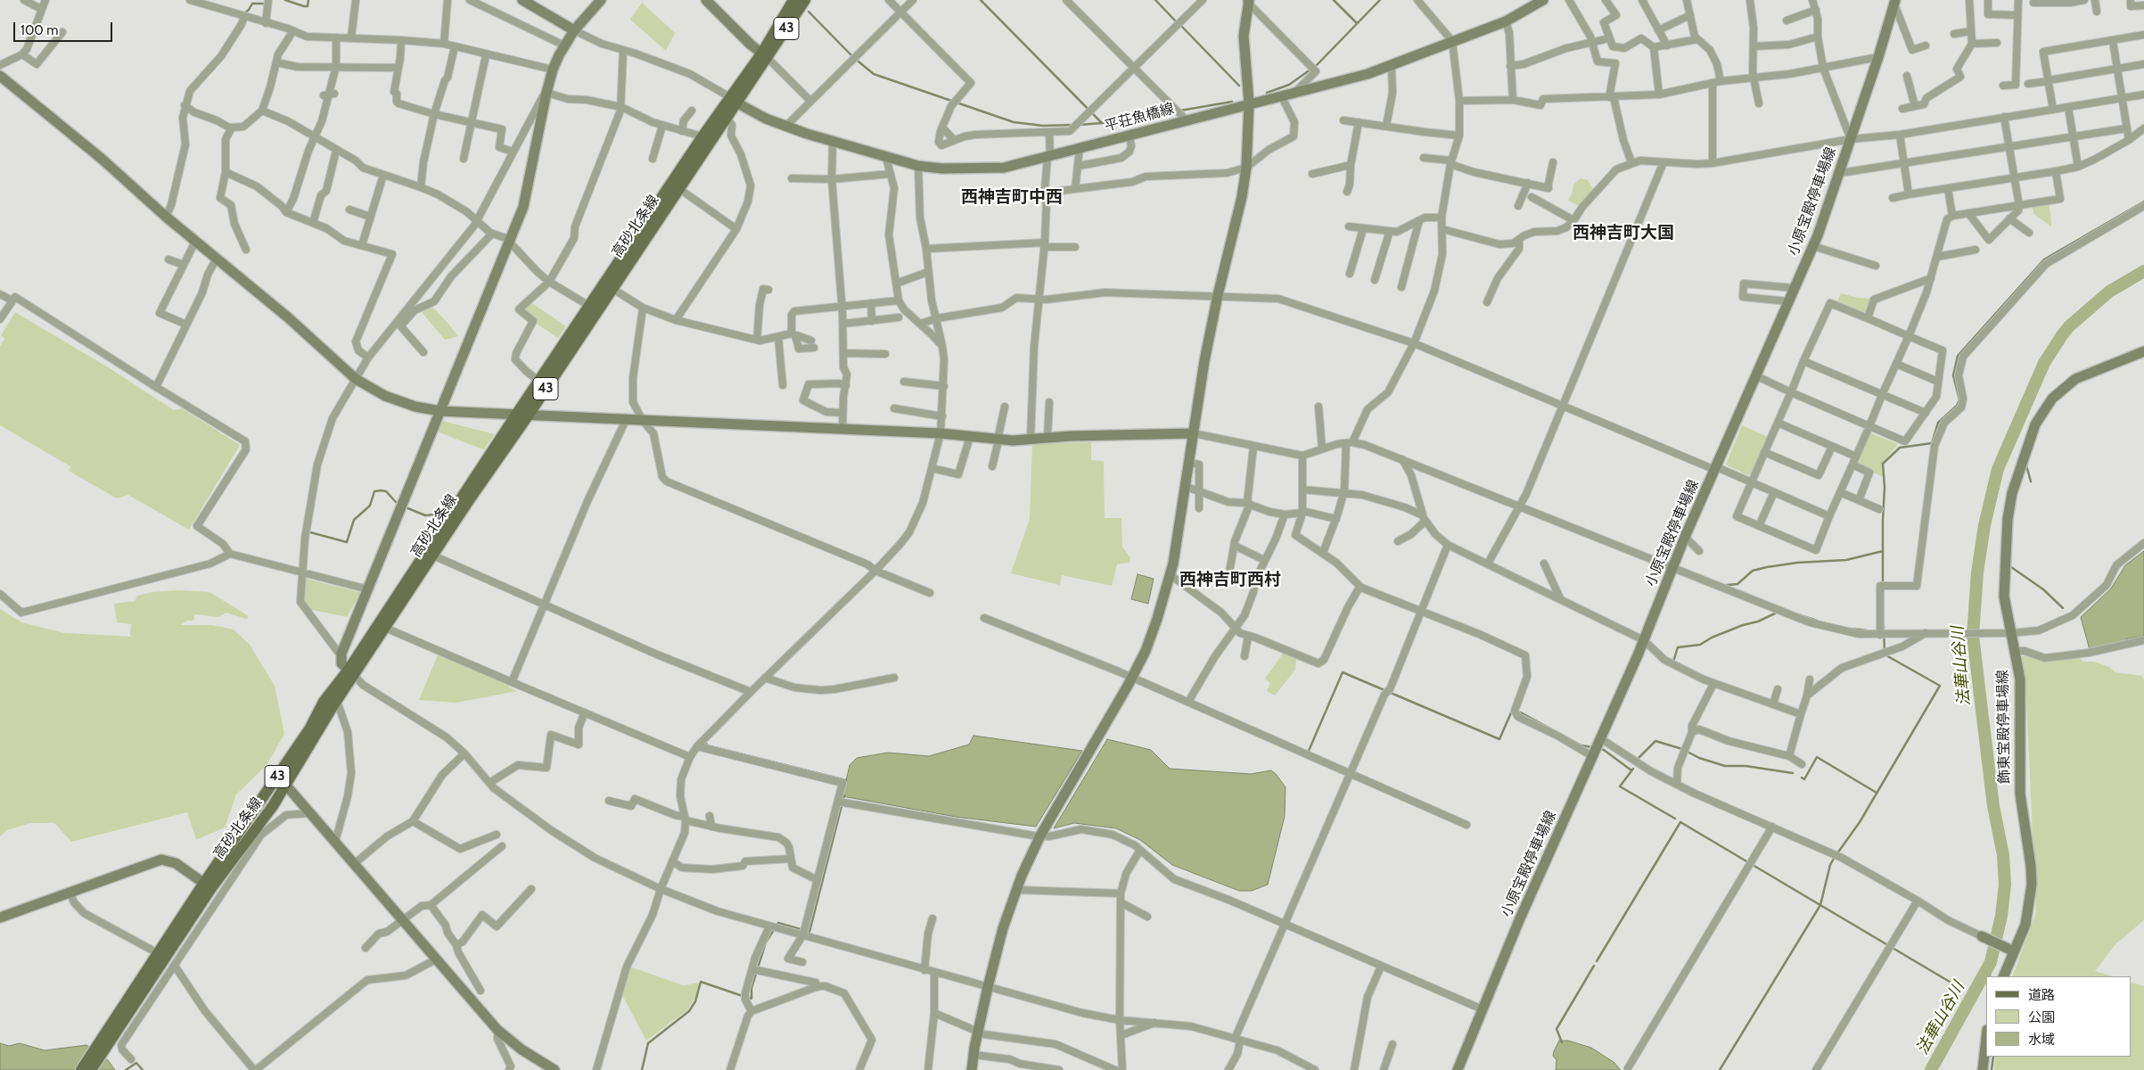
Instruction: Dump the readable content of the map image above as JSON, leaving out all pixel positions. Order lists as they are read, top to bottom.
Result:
{
  "streets": {
    "main road": ["43", "高砂北条線"],
    "street": ["平荘魚橋線", "小原宝殿停車場線", "飾東宝殿停車場線"]
  },
  "crossings": [
    ["平荘魚橋線", "高砂北条線"]
  ],
  "districts": ["西神吉町中西", "西神吉町大国", "西神吉町西村"],
  "water": ["法華山谷川"],
  "legend": ["道路", "公園", "水域"],
  "scale_bar": "100 m"
}
